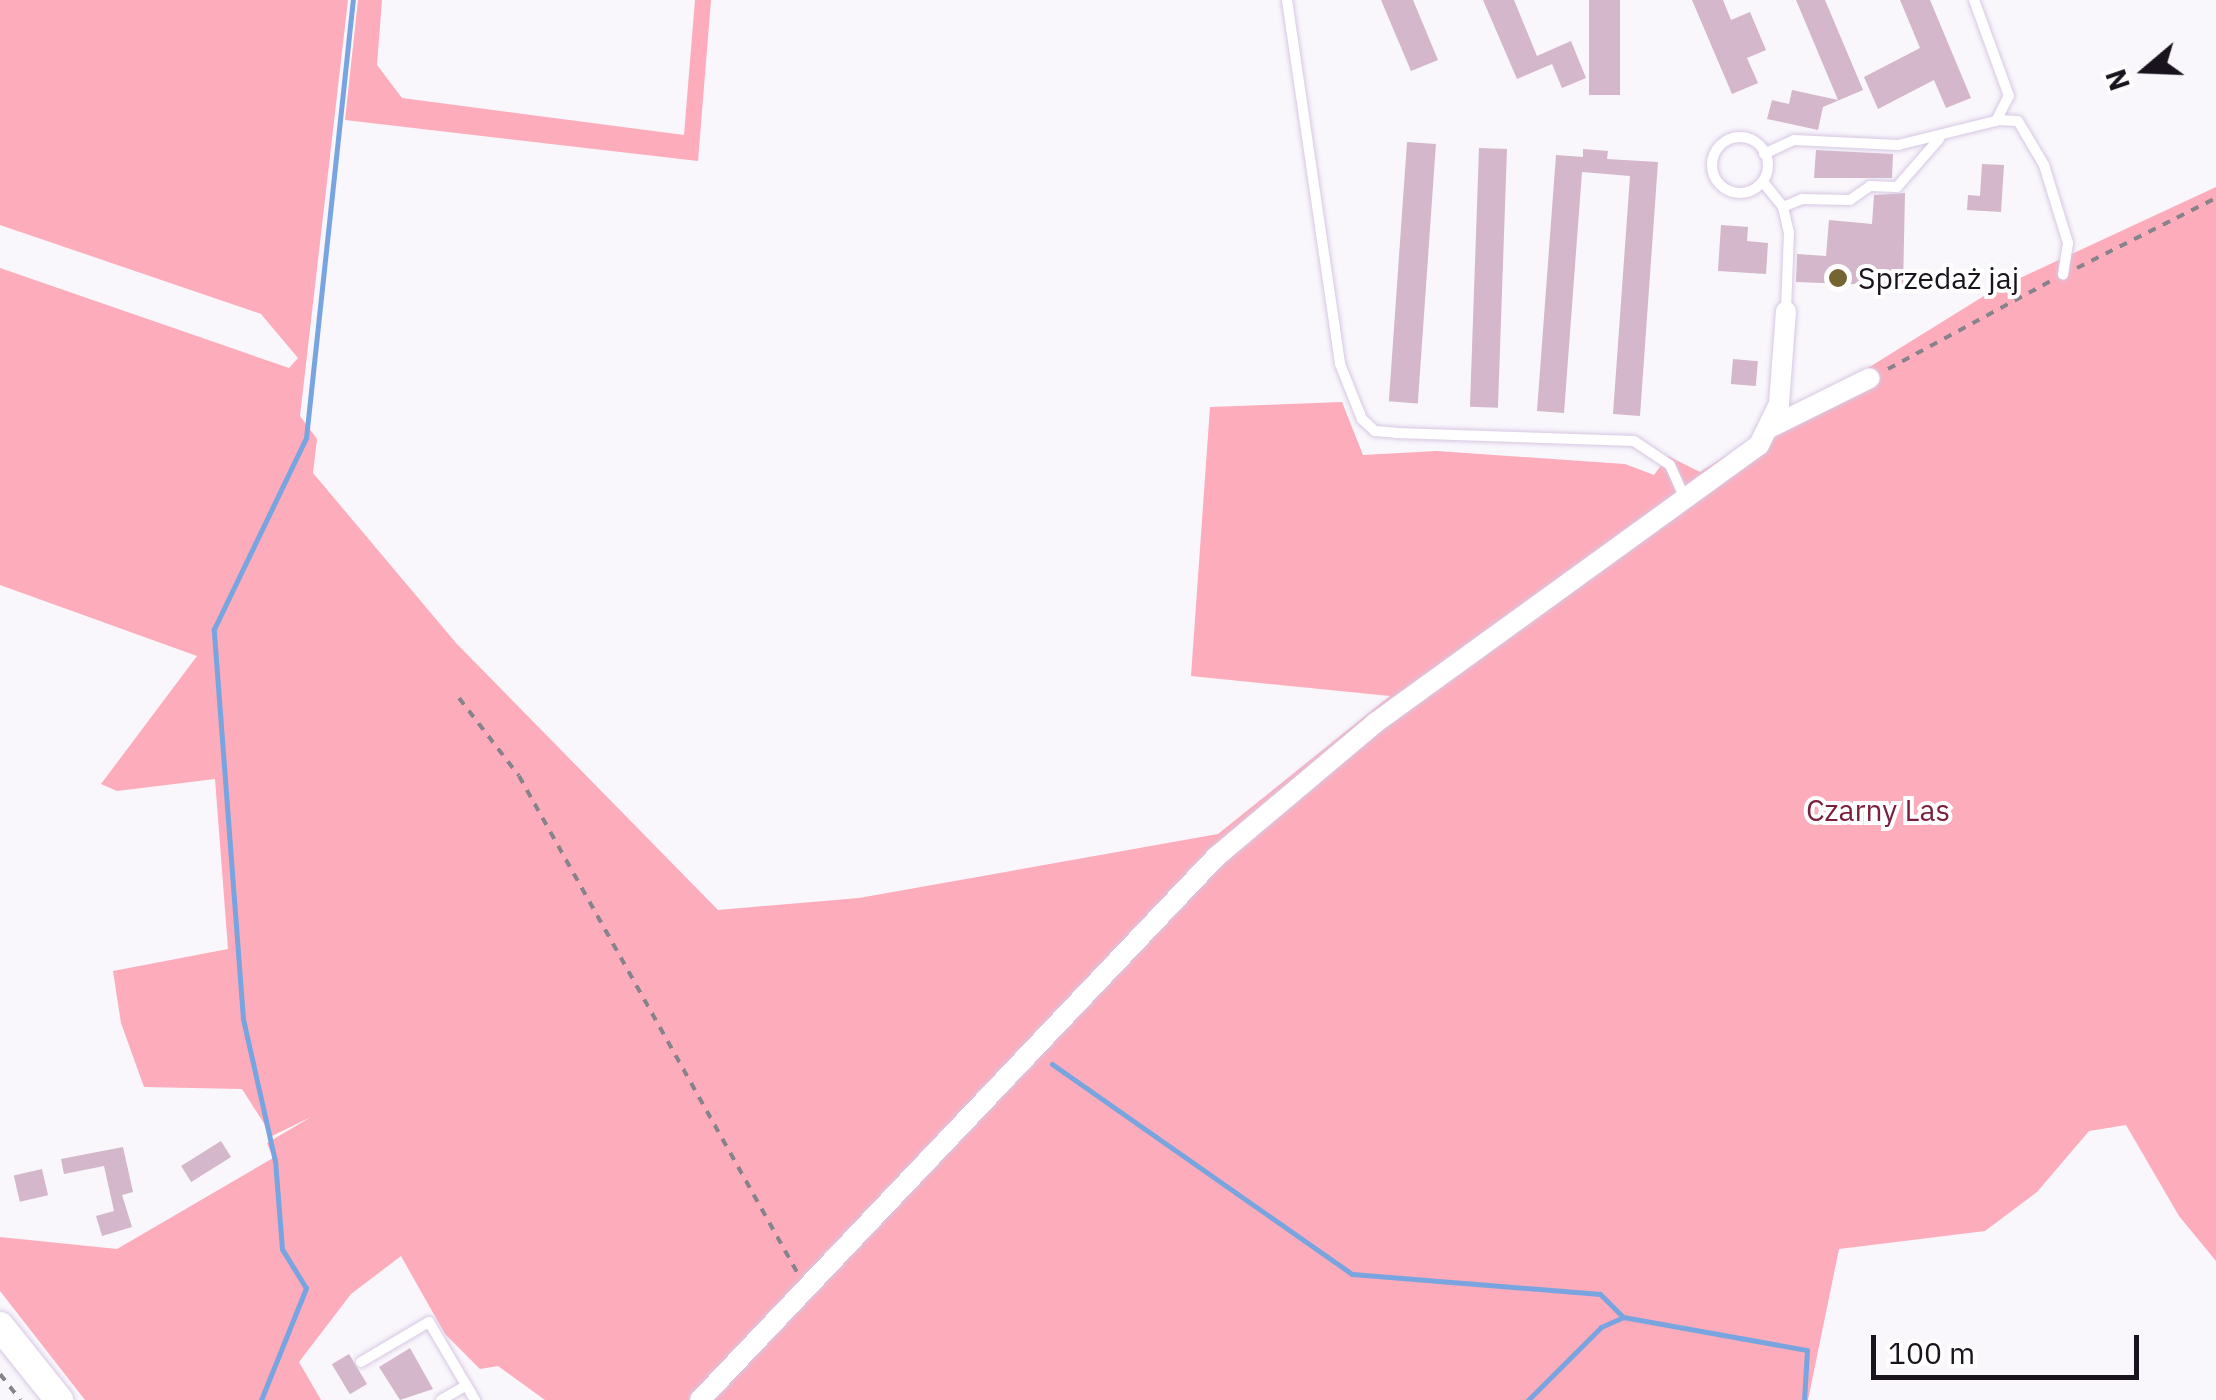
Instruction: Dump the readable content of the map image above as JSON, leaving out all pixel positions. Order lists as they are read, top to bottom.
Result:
{
  "parks": ["Czarny Las"],
  "places": ["Sprzedaż jaj"],
  "scale_bar": "100 m",
  "north": "left"
}
